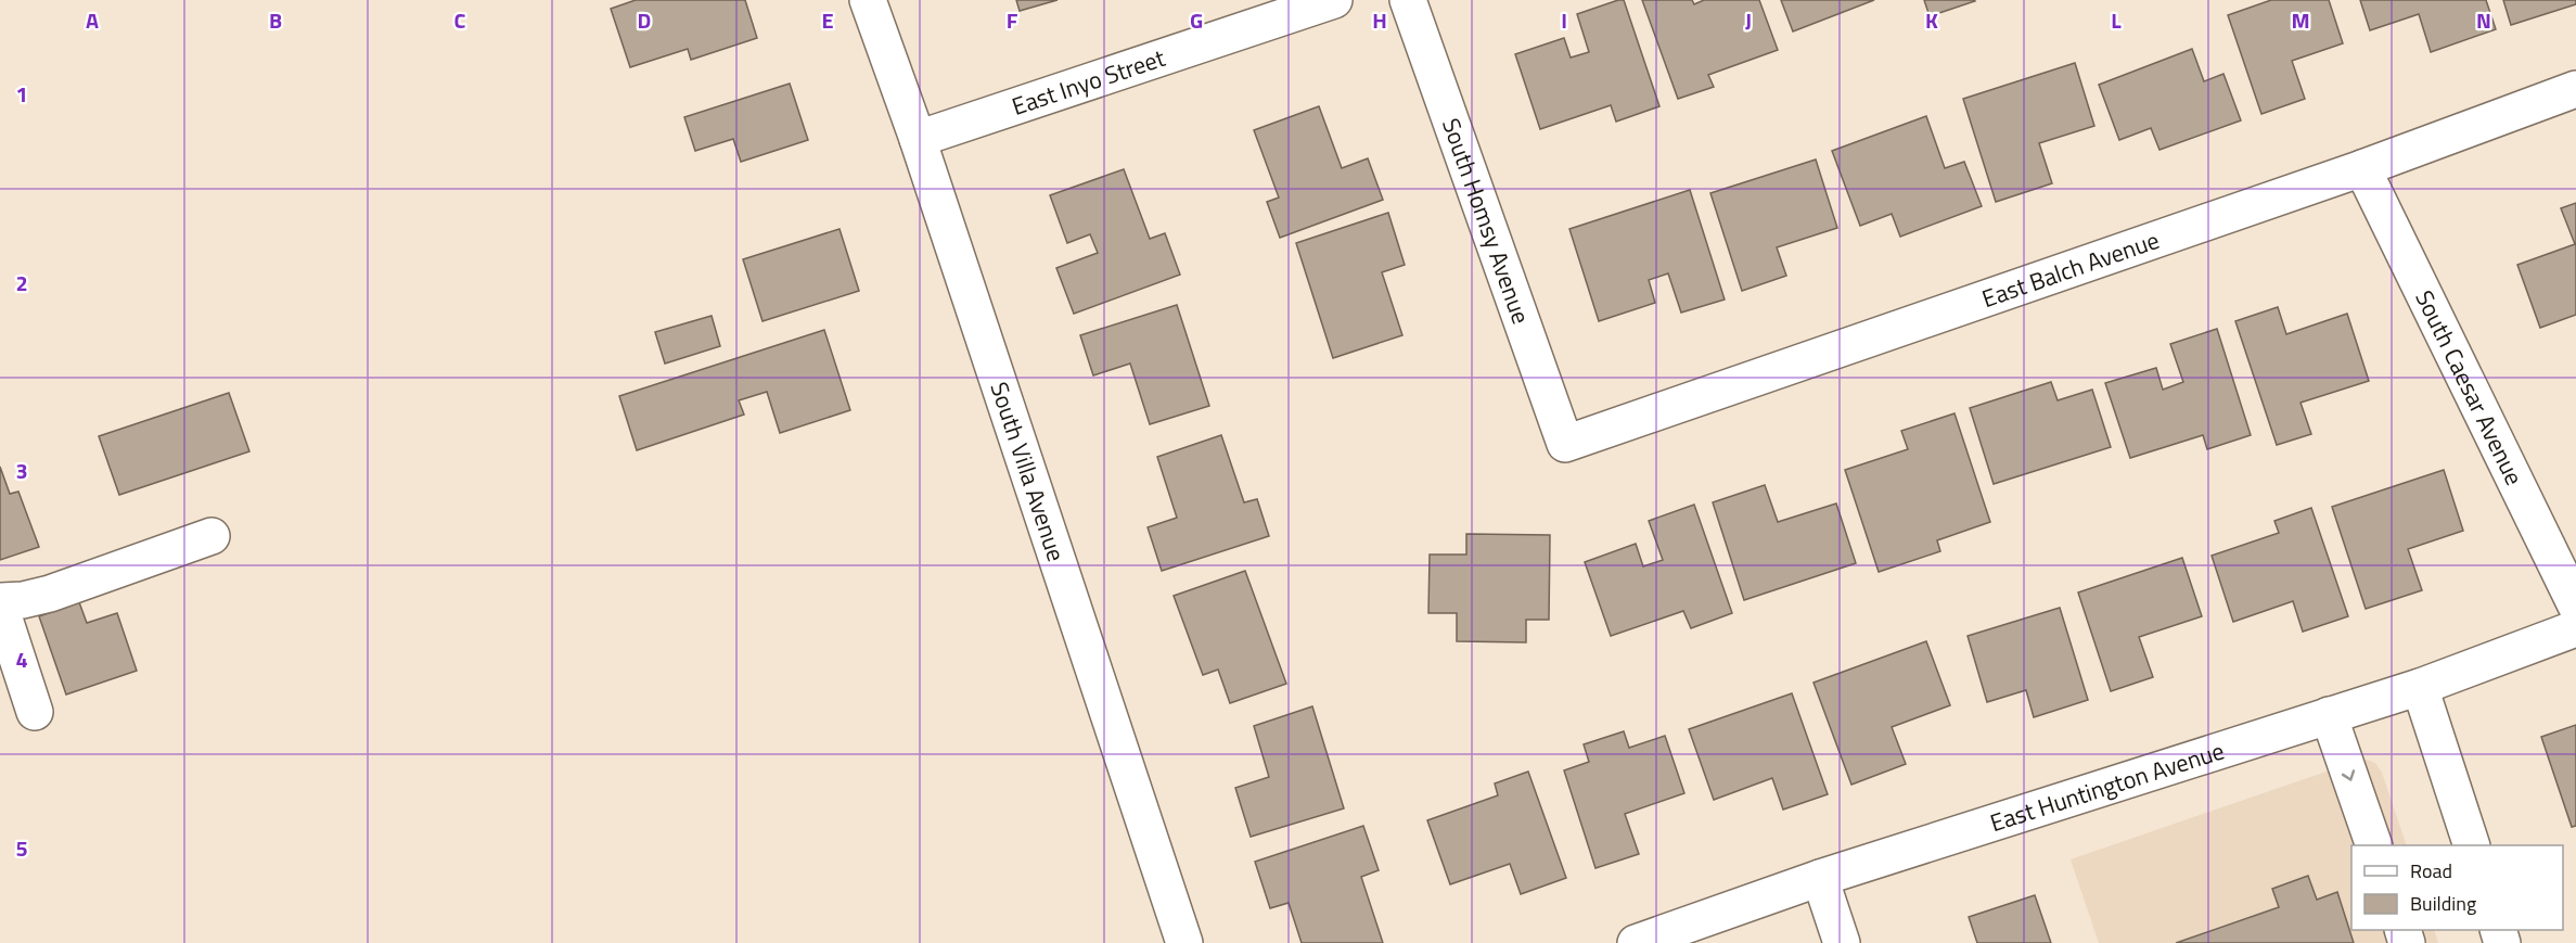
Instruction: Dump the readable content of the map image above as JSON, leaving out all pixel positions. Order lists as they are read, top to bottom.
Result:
{
  "streets": {
    "street": [
      "East Inyo Street",
      "South Homsy Avenue",
      "East Balch Avenue",
      "South Caesar Avenue",
      "South Villa Avenue",
      "East Huntington Avenue"
    ]
  },
  "crossings": [
    ["East Inyo Street", "South Villa Avenue"],
    ["South Homsy Avenue", "East Balch Avenue"],
    ["East Balch Avenue", "South Caesar Avenue"]
  ],
  "legend": ["Road", "Building"],
  "grid": {
    "columns": [
      "A",
      "B",
      "C",
      "D",
      "E",
      "F",
      "G",
      "H",
      "I",
      "J",
      "K",
      "L",
      "M",
      "N"
    ],
    "rows": [
      "1",
      "2",
      "3",
      "4",
      "5"
    ]
  }
}
